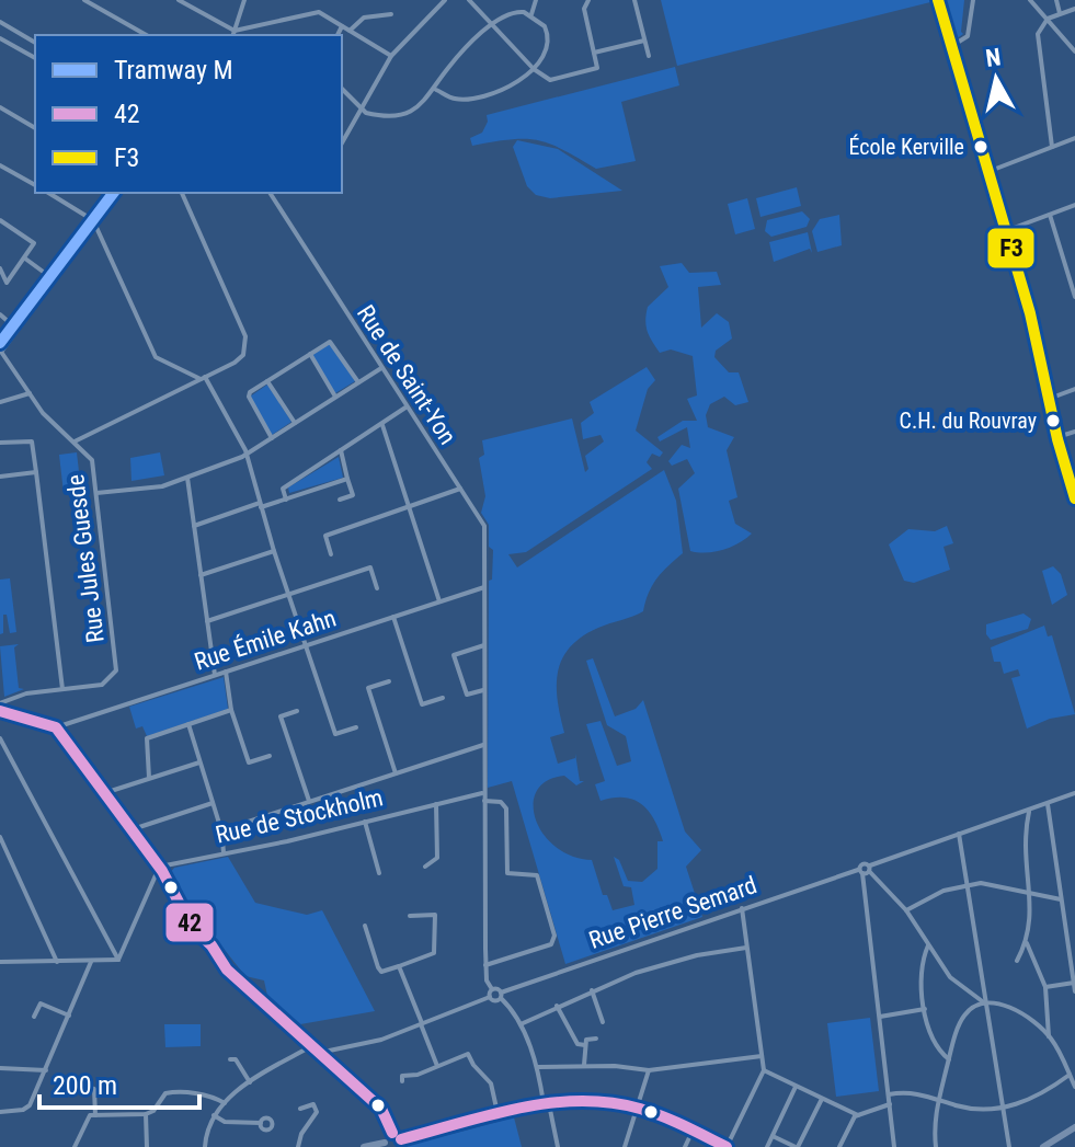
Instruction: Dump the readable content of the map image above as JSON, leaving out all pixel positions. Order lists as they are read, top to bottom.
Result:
{
  "streets": {
    "street": [
      "Rue de Saint-Yon",
      "Rue Jules Guesde",
      "Rue Émile Kahn",
      "Rue de Stockholm",
      "Rue Pierre Semard"
    ]
  },
  "crossings": [
    ["Rue de Saint-Yon", "Rue Émile Kahn"],
    ["Rue de Saint-Yon", "Rue de Stockholm"]
  ],
  "places": ["École Kerville", "C.H. du Rouvray"],
  "lines": ["transit line F3", "tram line M", "transit line 42"],
  "legend": ["Tramway M", "42", "F3"],
  "scale_bar": "200 m",
  "north": "top"
}
